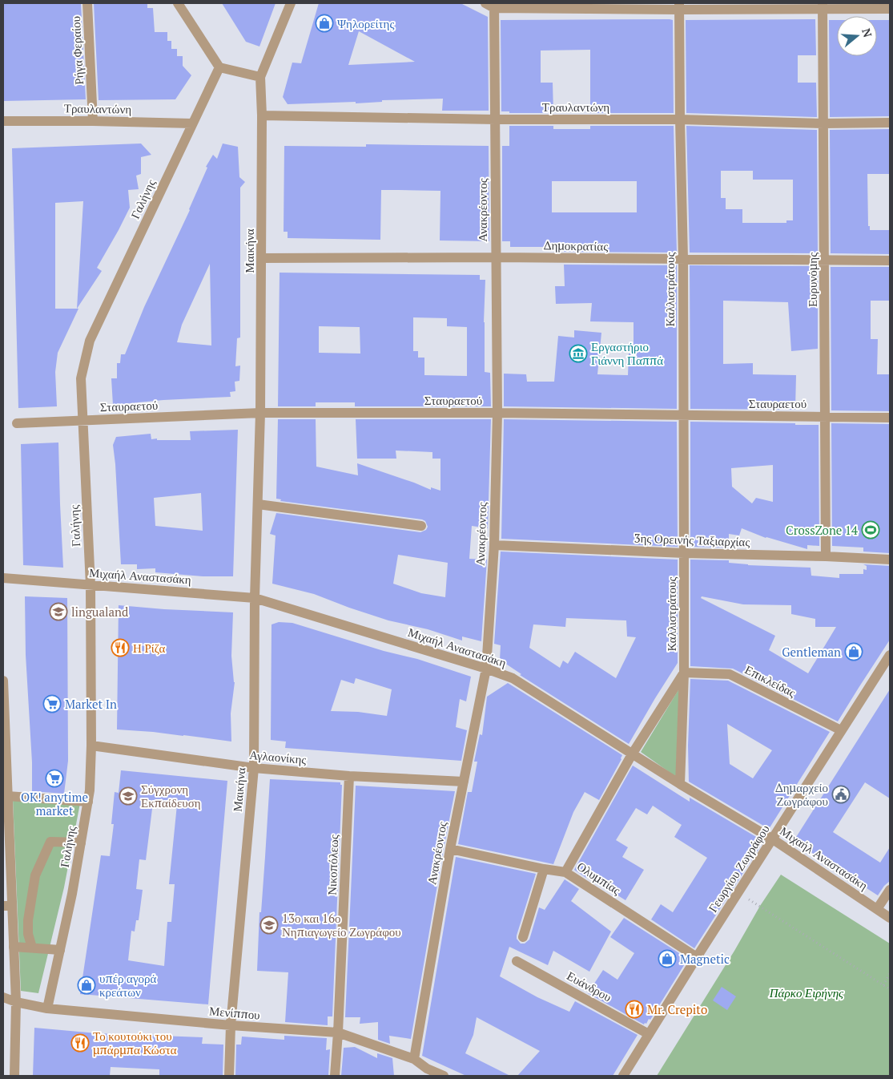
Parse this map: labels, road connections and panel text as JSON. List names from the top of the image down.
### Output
{
  "streets": {
    "street": [
      "Ρήγα Φεραίου",
      "Τραυλαντώνη",
      "Γαλήνης",
      "Ανακρέοντος",
      "Δημοκρατίας",
      "Μαικήνα",
      "Ευρυνόμης",
      "Καλλιστράτους",
      "Σταυραετού",
      "3ης Ορεινής Ταξιαρχίας",
      "Μιχαήλ Αναστασάκη",
      "Επικλείδας",
      "Αγλαονίκης",
      "Νικοπόλεως",
      "Γεωργίου Ζωγράφου",
      "Ολυμπίας",
      "Ευάνδρου",
      "Μενίππου"
    ]
  },
  "crossings": [
    ["Ρήγα Φεραίου", "Τραυλαντώνη"],
    ["Τραυλαντώνη", "Γαλήνης"],
    ["Τραυλαντώνη", "Ανακρέοντος"],
    ["Τραυλαντώνη", "Μαικήνα"],
    ["Τραυλαντώνη", "Ευρυνόμης"],
    ["Τραυλαντώνη", "Καλλιστράτους"],
    ["Γαλήνης", "Σταυραετού"],
    ["Γαλήνης", "Μιχαήλ Αναστασάκη"],
    ["Γαλήνης", "Αγλαονίκης"],
    ["Γαλήνης", "Μενίππου"],
    ["Ανακρέοντος", "Δημοκρατίας"],
    ["Ανακρέοντος", "Σταυραετού"],
    ["Ανακρέοντος", "3ης Ορεινής Ταξιαρχίας"],
    ["Ανακρέοντος", "Μιχαήλ Αναστασάκη"],
    ["Ανακρέοντος", "Αγλαονίκης"],
    ["Ανακρέοντος", "Ολυμπίας"],
    ["Ανακρέοντος", "Μενίππου"],
    ["Δημοκρατίας", "Μαικήνα"],
    ["Δημοκρατίας", "Ευρυνόμης"],
    ["Δημοκρατίας", "Καλλιστράτους"],
    ["Μαικήνα", "Σταυραετού"],
    ["Μαικήνα", "Μιχαήλ Αναστασάκη"],
    ["Μαικήνα", "Αγλαονίκης"],
    ["Μαικήνα", "Μενίππου"],
    ["Ευρυνόμης", "Σταυραετού"],
    ["Ευρυνόμης", "3ης Ορεινής Ταξιαρχίας"],
    ["Καλλιστράτους", "Σταυραετού"],
    ["Καλλιστράτους", "3ης Ορεινής Ταξιαρχίας"],
    ["Καλλιστράτους", "Μιχαήλ Αναστασάκη"],
    ["Καλλιστράτους", "Επικλείδας"],
    ["Μιχαήλ Αναστασάκη", "Γεωργίου Ζωγράφου"],
    ["Επικλείδας", "Γεωργίου Ζωγράφου"],
    ["Αγλαονίκης", "Νικοπόλεως"],
    ["Νικοπόλεως", "Μενίππου"],
    ["Γεωργίου Ζωγράφου", "Ολυμπίας"],
    ["Γεωργίου Ζωγράφου", "Ευάνδρου"]
  ],
  "parks": ["Πάρκο Ειρήνης"],
  "places": {
    "shop": [
      "Ψηλορείτης",
      "Gentleman",
      "Magnetic",
      "υπέρ αγορά κρεάτων"
    ],
    "museum": ["Εργαστήριο Γιάννη Παππά"],
    "sports": ["CrossZone 14"],
    "school or university": ["lingualand", "Σύγχρονη Εκπαίδευση", "13ο και 16ο Νηπιαγωγείο Ζωγράφου"],
    "restaurant": ["Η Ρίζα", "Mr. Crepito", "Το κουτούκι του μπάρμπα Κώστα"],
    "supermarket": ["Market In", "OK! anytime market"],
    "public building": ["Δημαρχείο Ζωγράφου"]
  },
  "north": "right"
}
